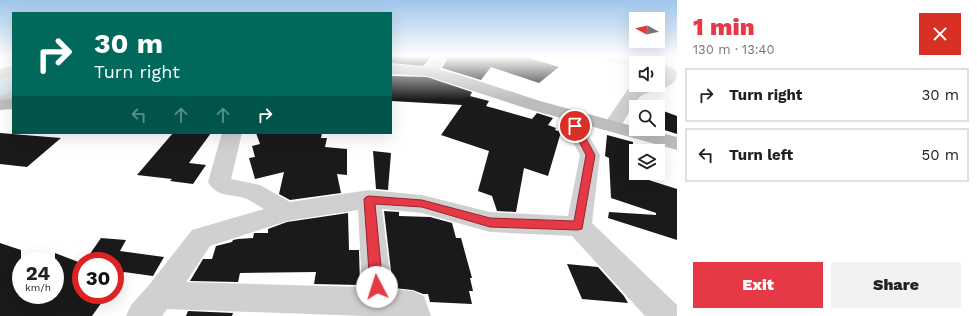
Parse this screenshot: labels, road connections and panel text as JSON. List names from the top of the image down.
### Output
{
  "north": "left",
  "page": {
    "heading": ["1 min", "130 m · 13:40"],
    "turn": ["30 m", "Turn right"],
    "list": [
      {
        "name": "Turn right",
        "value": "30 m"
      },
      {
        "name": "Turn left",
        "value": "50 m"
      }
    ],
    "speed": "24 km/h",
    "limit": "30",
    "buttons": ["Exit", "Share"]
  }
}
